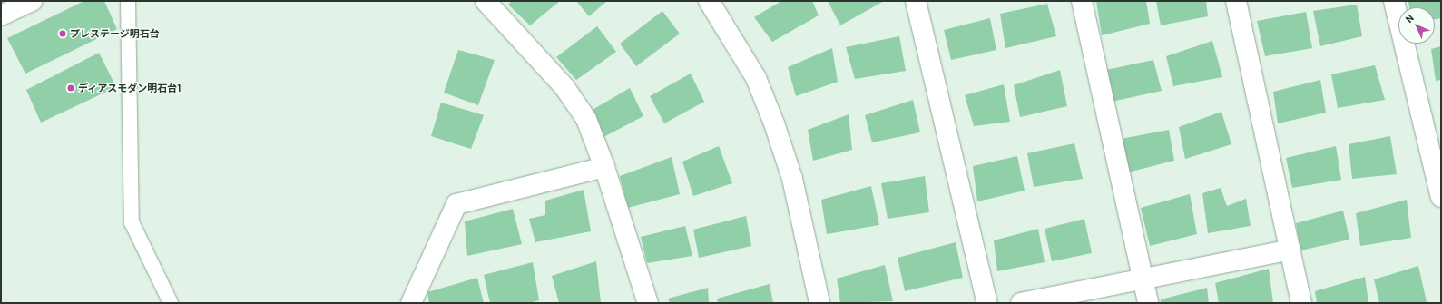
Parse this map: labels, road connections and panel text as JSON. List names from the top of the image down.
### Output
{
  "places": ["プレステージ明石台", "ディアスモダン明石台1"],
  "north": "top left"
}
